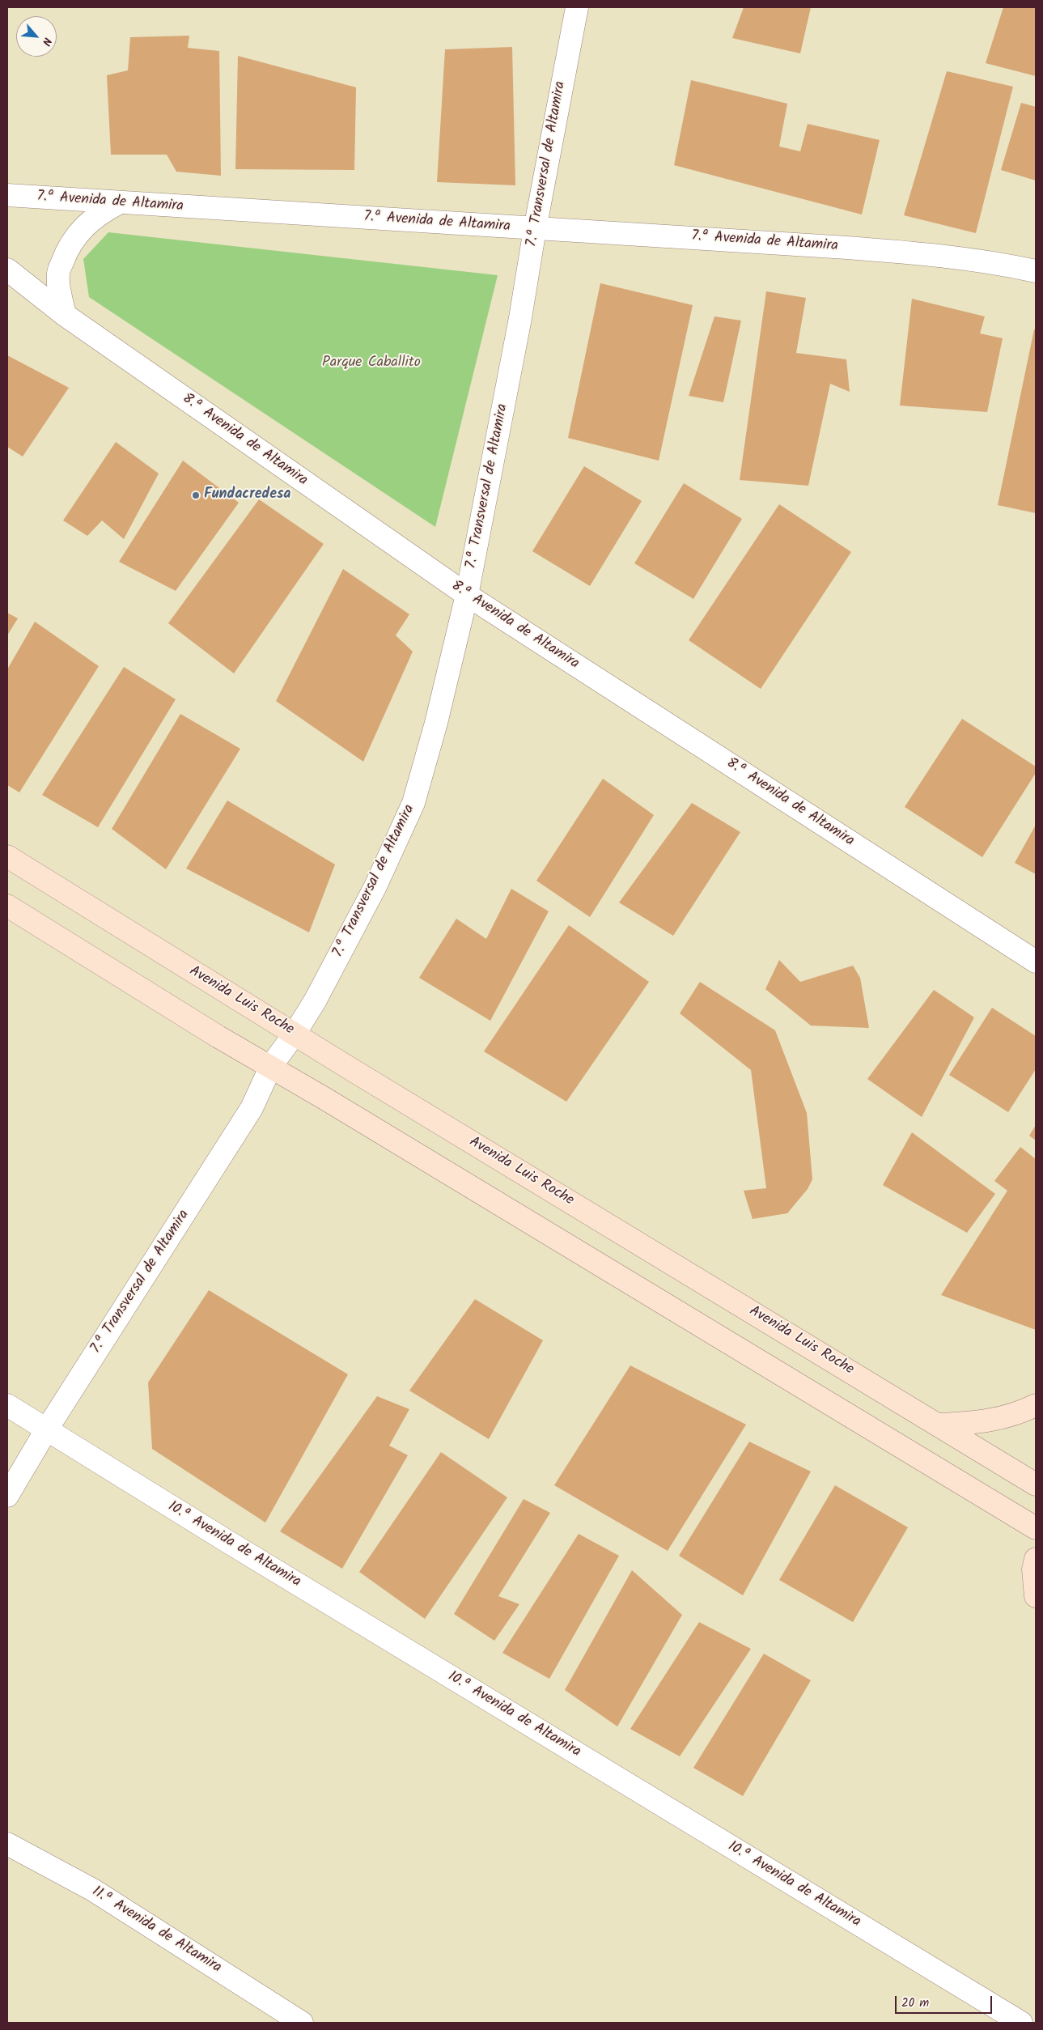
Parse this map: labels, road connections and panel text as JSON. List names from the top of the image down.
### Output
{
  "streets": {
    "main road": ["Avenida Luis Roche"],
    "street": [
      "7.ª Transversal de Altamira",
      "7.ª Avenida de Altamira",
      "8.ª Avenida de Altamira",
      "10.ª Avenida de Altamira",
      "11.ª Avenida de Altamira"
    ]
  },
  "crossings": [
    ["7.ª Transversal de Altamira", "7.ª Avenida de Altamira"],
    ["7.ª Transversal de Altamira", "8.ª Avenida de Altamira"],
    ["7.ª Transversal de Altamira", "Avenida Luis Roche"],
    ["7.ª Transversal de Altamira", "10.ª Avenida de Altamira"]
  ],
  "parks": ["Parque Caballito"],
  "places": ["Fundacredesa"],
  "scale_bar": "20 m",
  "north": "bottom right"
}
